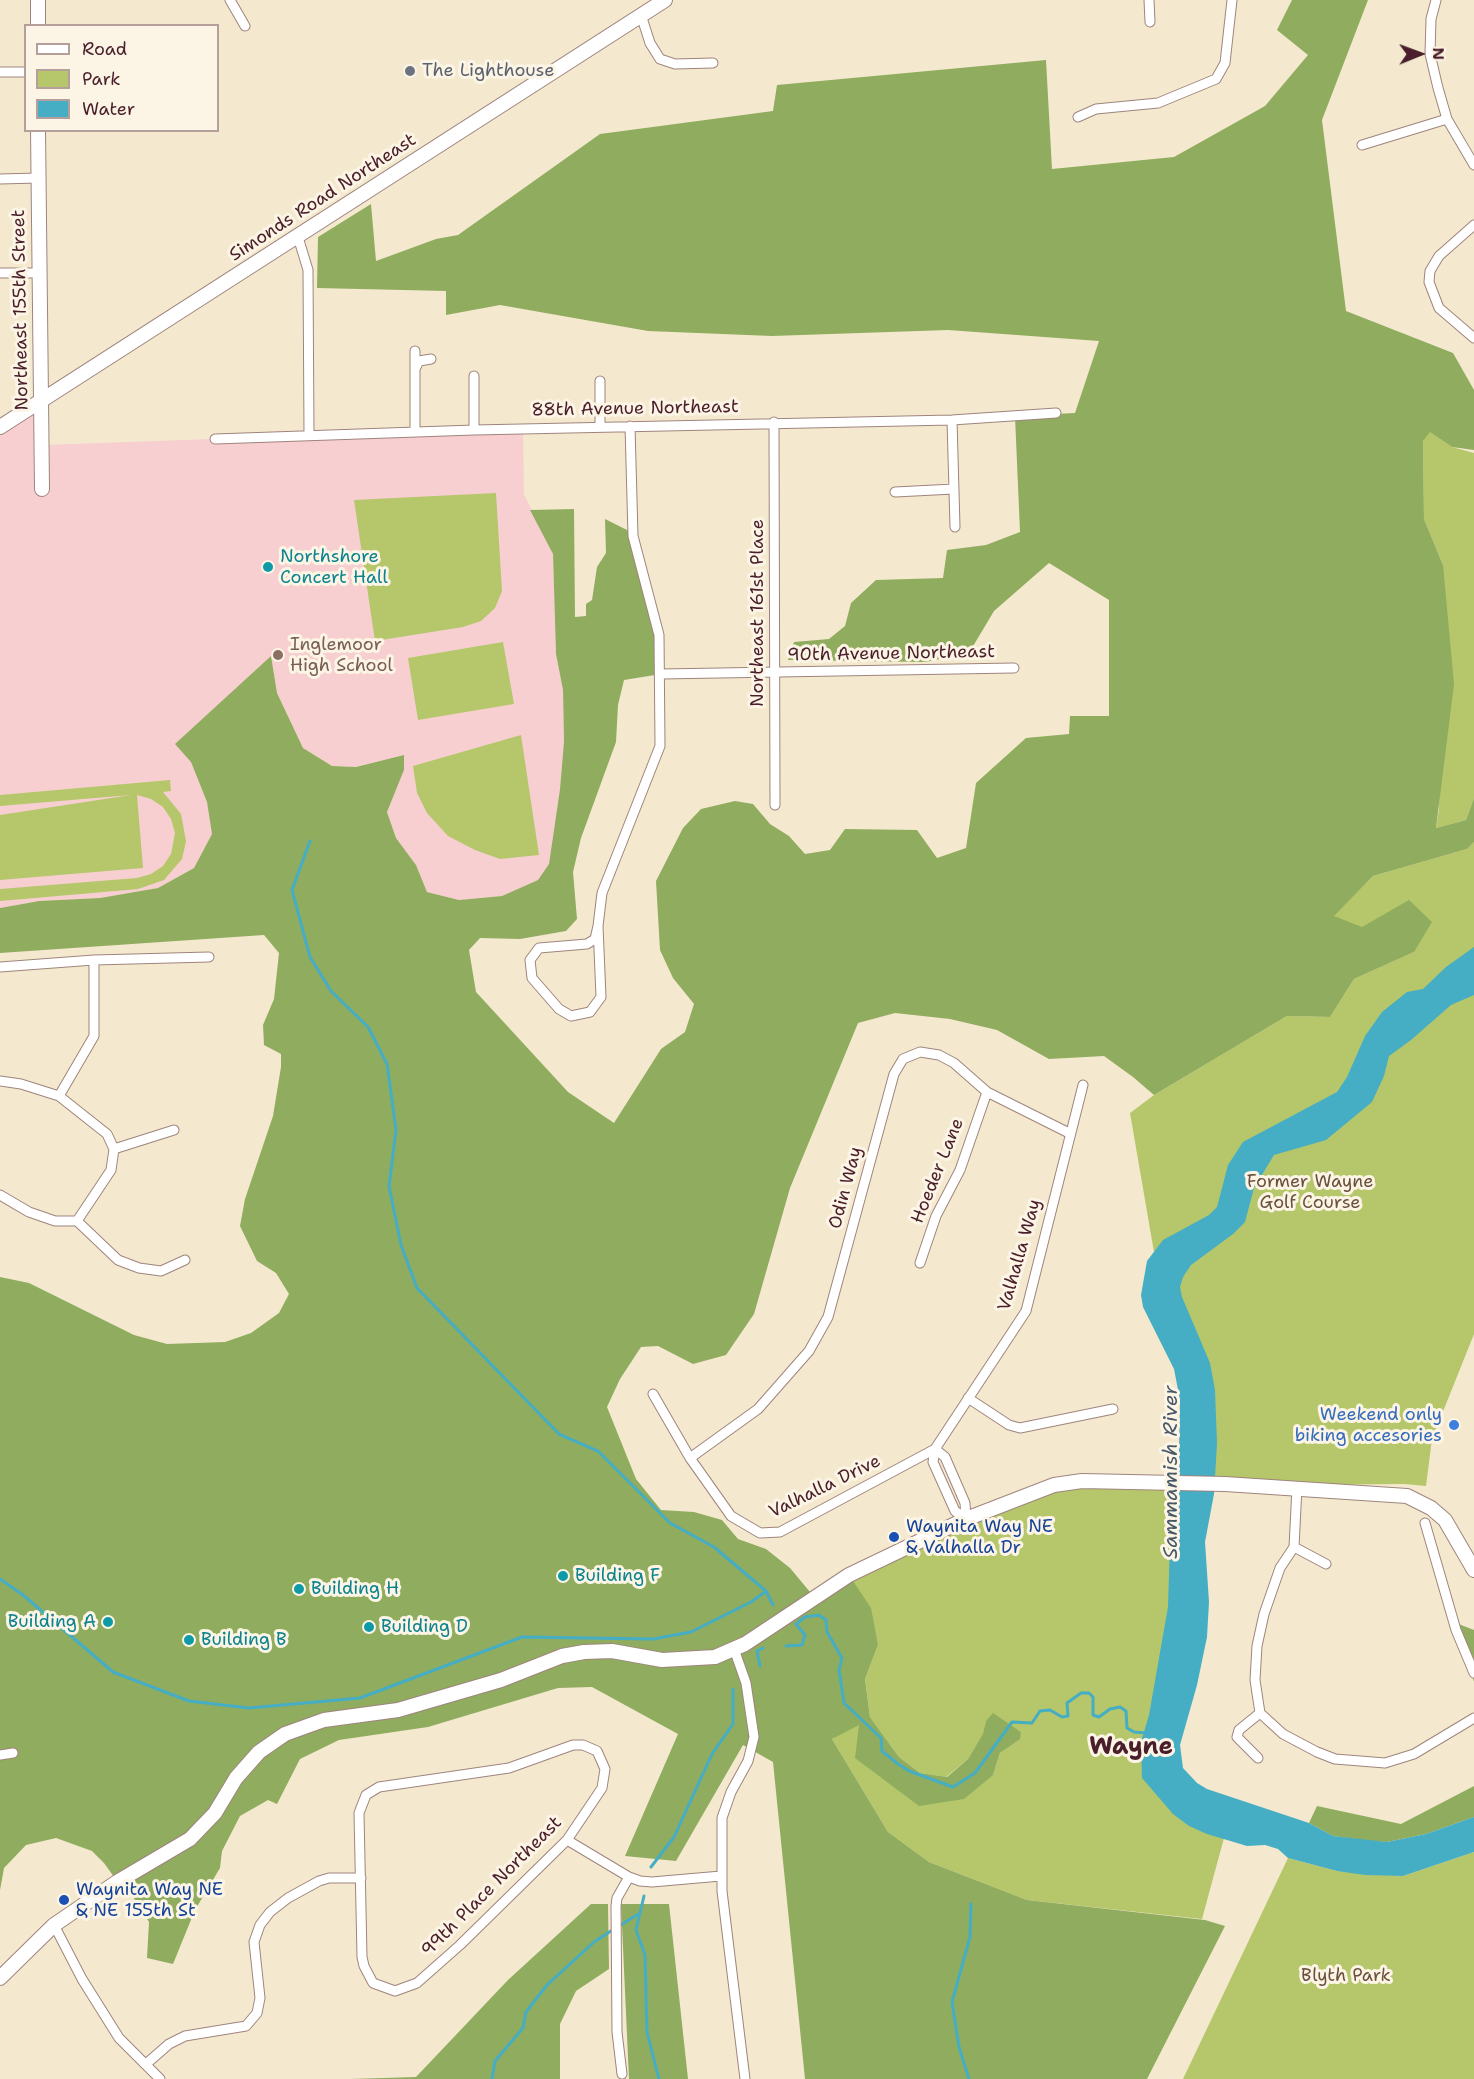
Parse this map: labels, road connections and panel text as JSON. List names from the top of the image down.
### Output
{
  "streets": {
    "main road": ["Simonds Road Northeast", "Northeast 155th Street"],
    "street": [
      "88th Avenue Northeast",
      "Northeast 161st Place",
      "90th Avenue Northeast",
      "Hoeder Lane",
      "Odin Way",
      "Valhalla Way",
      "Valhalla Drive",
      "99th Place Northeast"
    ]
  },
  "crossings": [
    ["Simonds Road Northeast", "Northeast 155th Street"],
    ["88th Avenue Northeast", "Northeast 161st Place"],
    ["Northeast 161st Place", "90th Avenue Northeast"],
    ["Hoeder Lane", "Odin Way"],
    ["Odin Way", "Valhalla Way"],
    ["Odin Way", "Valhalla Drive"],
    ["Valhalla Way", "Valhalla Drive"]
  ],
  "districts": ["Wayne"],
  "water": ["Sammamish River"],
  "parks": ["Former Wayne Golf Course", "Blyth Park"],
  "places": [
    "The Lighthouse",
    "Northshore Concert Hall",
    "Inglemoor High School",
    "Weekend only biking accesories",
    "Waynita Way NE & Valhalla Dr",
    "Building F",
    "Building H",
    "Building A",
    "Building D",
    "Building B",
    "Waynita Way NE & NE 155th St"
  ],
  "legend": ["Road", "Park", "Water"],
  "north": "right"
}
